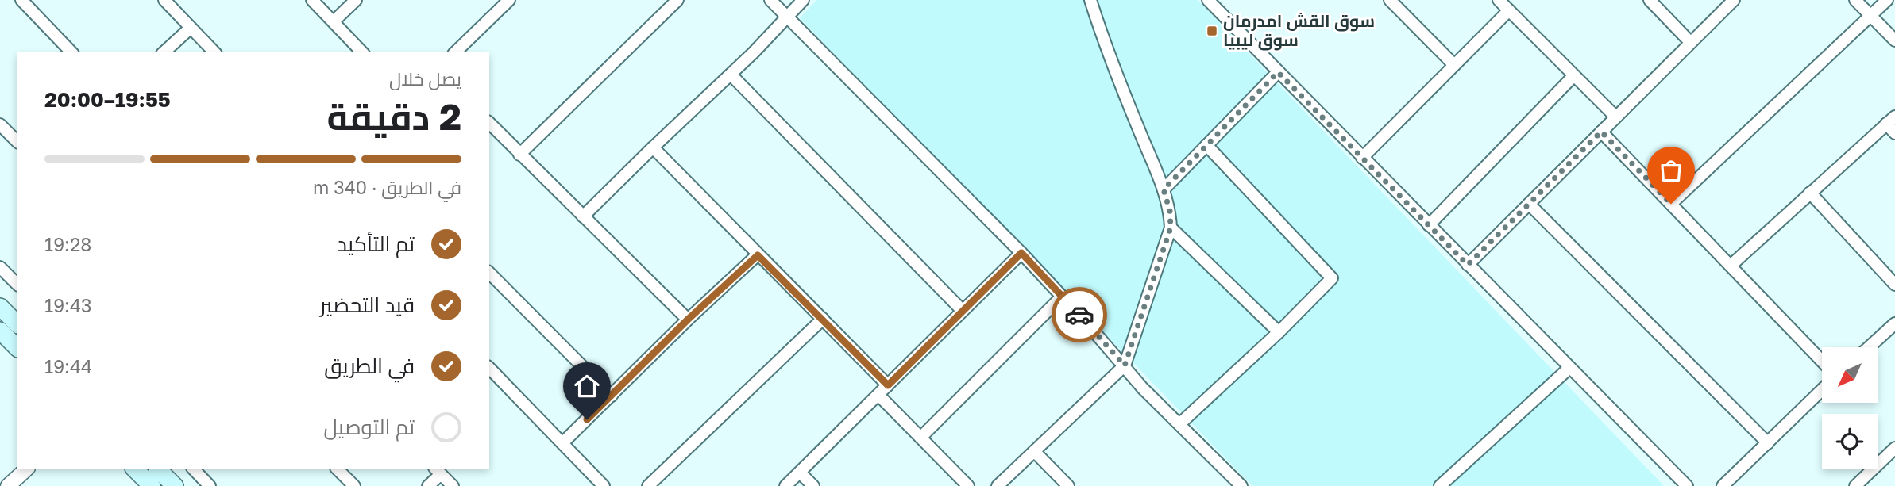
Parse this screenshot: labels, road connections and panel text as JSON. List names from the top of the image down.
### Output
{
  "places": {
    "transit": ["سوق القش امدرمان سوق ليبيا"]
  },
  "north": "bottom left",
  "page": {
    "heading": ["2 دقيقة", "يصل خلال", "19:55–20:00"],
    "bar": "في الطريق · 340 m",
    "list": [
      ["تم التأكيد", "19:28"],
      ["قيد التحضير", "19:43"],
      ["في الطريق", "19:44"],
      "تم التوصيل"
    ]
  }
}
